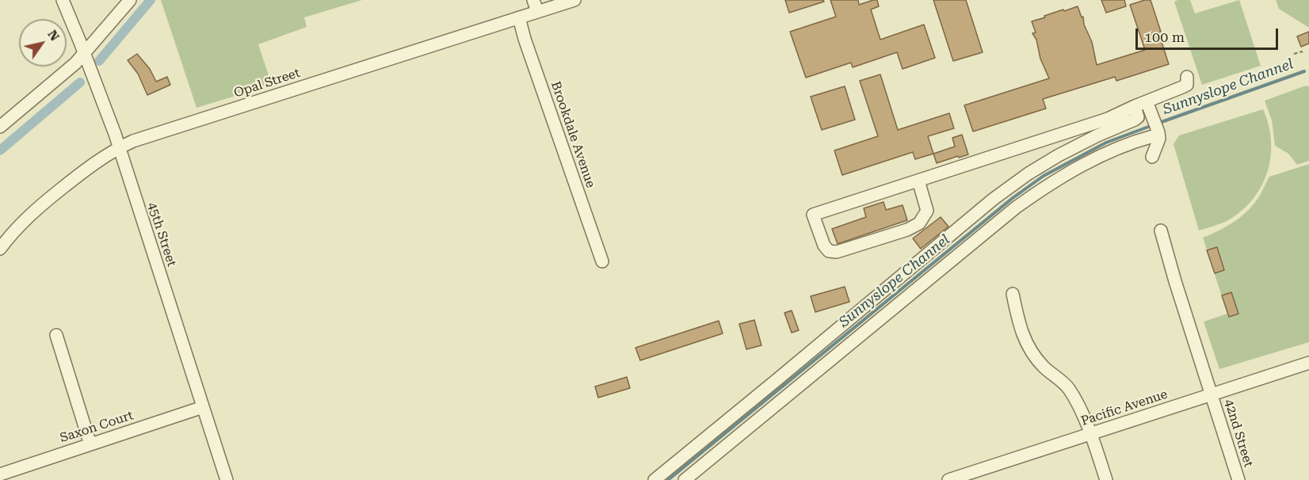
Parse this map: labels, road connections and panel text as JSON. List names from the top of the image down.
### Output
{
  "streets": {
    "street": [
      "Opal Street",
      "Brookdale Avenue",
      "45th Street",
      "Pacific Avenue",
      "Saxon Court",
      "42nd Street"
    ]
  },
  "crossings": [
    ["Opal Street", "Brookdale Avenue"],
    ["Opal Street", "45th Street"],
    ["45th Street", "Saxon Court"],
    ["Pacific Avenue", "42nd Street"]
  ],
  "water": ["Sunnyslope Channel"],
  "scale_bar": "100 m",
  "north": "top right"
}
